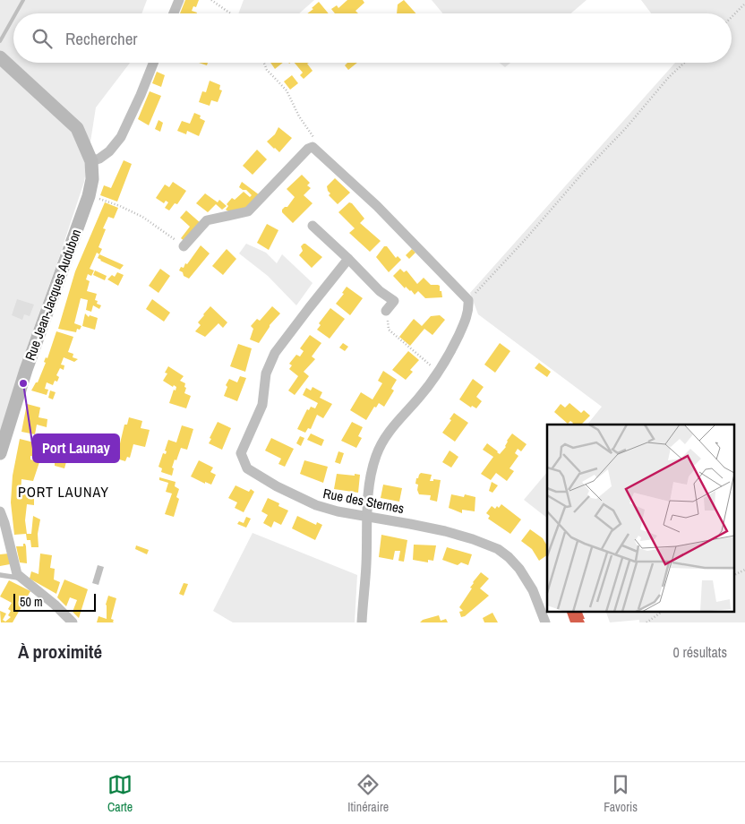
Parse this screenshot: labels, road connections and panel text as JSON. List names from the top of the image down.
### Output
{
  "streets": {
    "main road": ["Rue Jean-Jacques Audubon"],
    "street": ["Rue des Sternes"]
  },
  "districts": ["PORT LAUNAY"],
  "places": ["Port Launay"],
  "scale_bar": "50 m",
  "page": {
    "search": "Rechercher",
    "scale": "50 m",
    "heading": ["À proximité", "0 résultats"],
    "nav": ["Carte", "Itinéraire", "Favoris"]
  }
}
